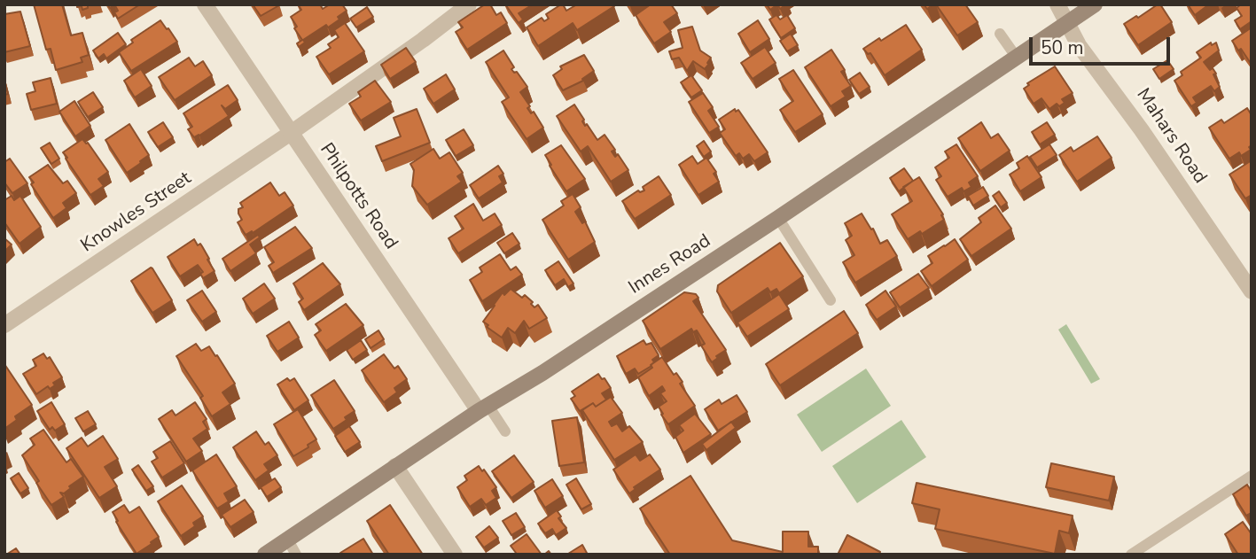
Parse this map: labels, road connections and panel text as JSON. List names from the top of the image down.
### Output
{
  "streets": {
    "main road": ["Innes Road"],
    "street": ["Mahars Road", "Philpotts Road", "Knowles Street"]
  },
  "crossings": [
    ["Mahars Road", "Innes Road"],
    ["Philpotts Road", "Knowles Street"],
    ["Philpotts Road", "Innes Road"]
  ],
  "scale_bar": "50 m"
}
